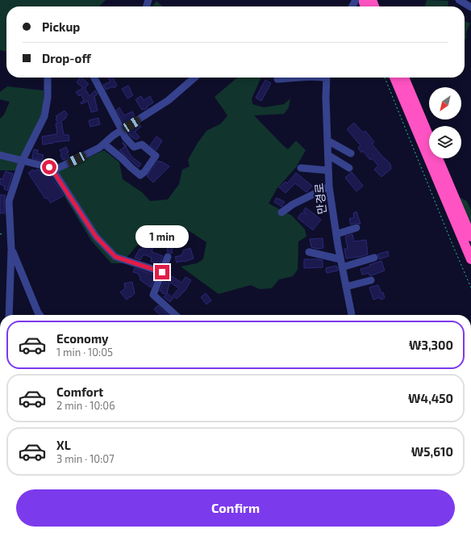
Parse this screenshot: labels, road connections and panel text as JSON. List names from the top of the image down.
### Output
{
  "streets": {
    "street": ["만경로"]
  },
  "north": "bottom left",
  "page": {
    "banner": ["Pickup", "Drop-off"],
    "bubble": "1 min",
    "list": [
      {
        "name": "Economy",
        "note": "1 min · 10:05",
        "value": "₩3,300"
      },
      {
        "name": "Comfort",
        "note": "2 min · 10:06",
        "value": "₩4,450"
      },
      {
        "name": "XL",
        "note": "3 min · 10:07",
        "value": "₩5,610"
      }
    ],
    "buttons": "Confirm"
  }
}
